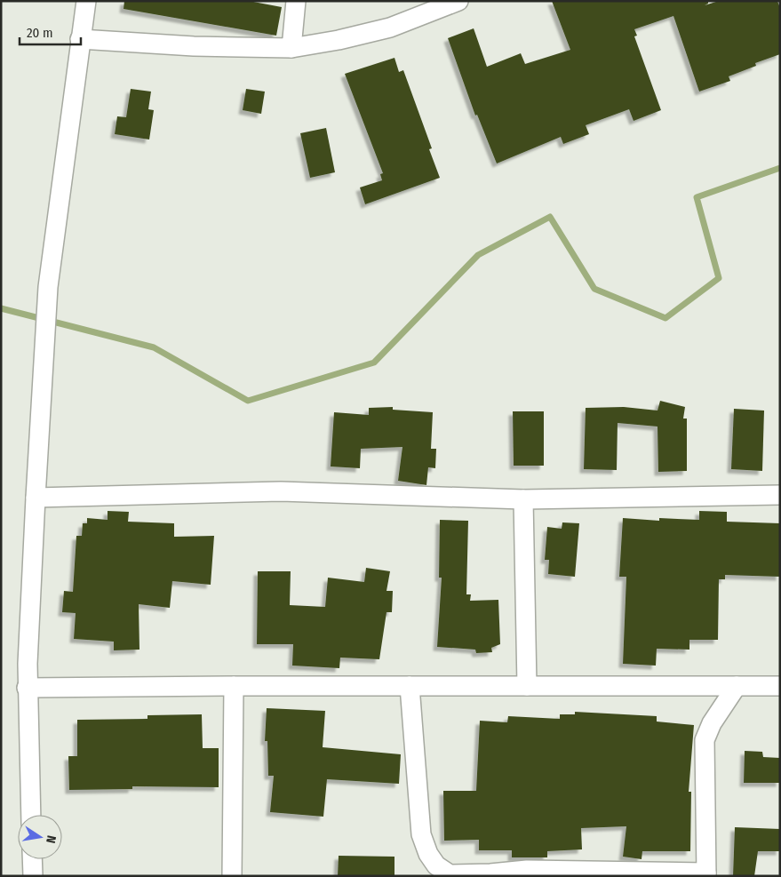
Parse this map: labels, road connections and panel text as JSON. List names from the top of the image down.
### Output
{
  "scale_bar": "20 m",
  "north": "right"
}
